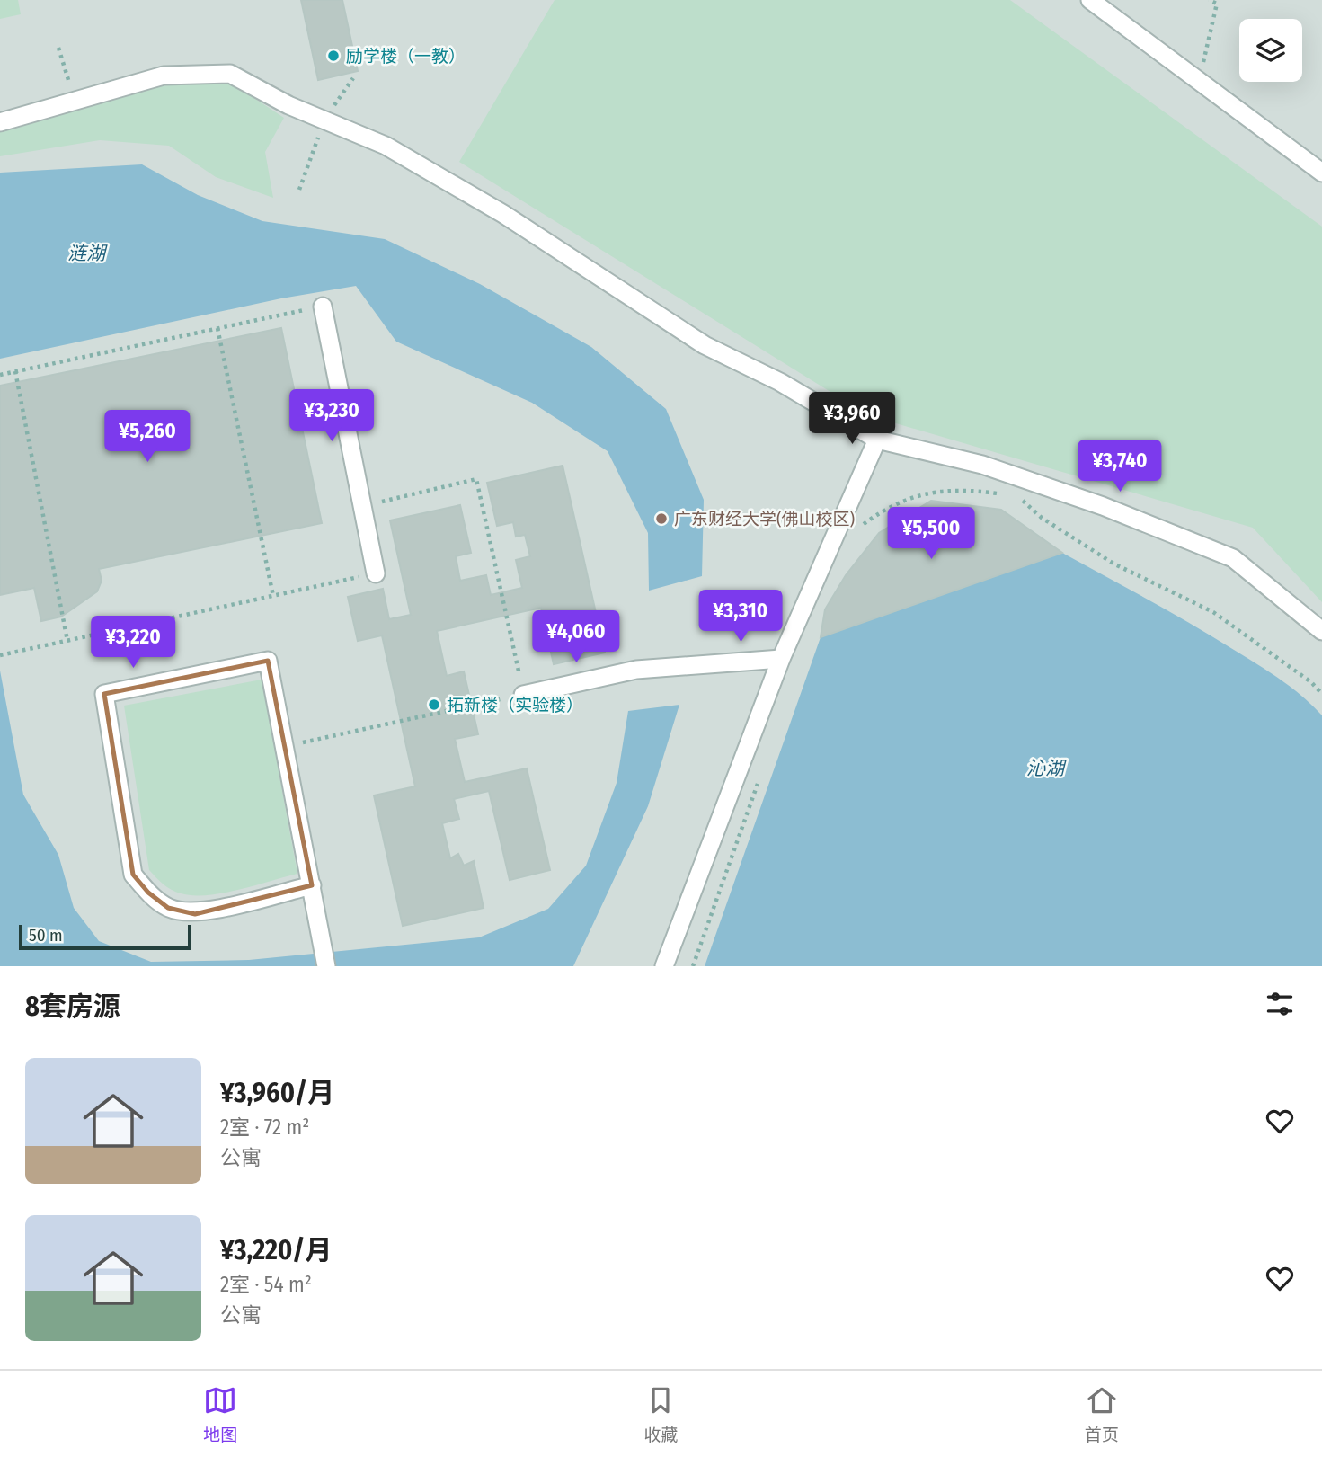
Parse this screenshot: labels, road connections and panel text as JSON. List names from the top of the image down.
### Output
{
  "water": ["涟湖", "沁湖"],
  "places": ["励学楼（一教）", "广东财经大学(佛山校区)", "拓新楼（实验楼）"],
  "scale_bar": "50 m",
  "page": {
    "price": [
      "¥3,230",
      "¥3,960",
      "¥5,260",
      "¥3,740",
      "¥5,500",
      "¥3,310",
      "¥4,060",
      "¥3,220"
    ],
    "scale": "50 m",
    "heading": "8套房源",
    "list": [
      {
        "name": "¥3,960/月",
        "note": "2室 · 72 m² · 公寓"
      },
      {
        "name": "¥3,220/月",
        "note": "2室 · 54 m² · 公寓"
      }
    ],
    "tabs": ["地图", "收藏", "首页"]
  }
}
